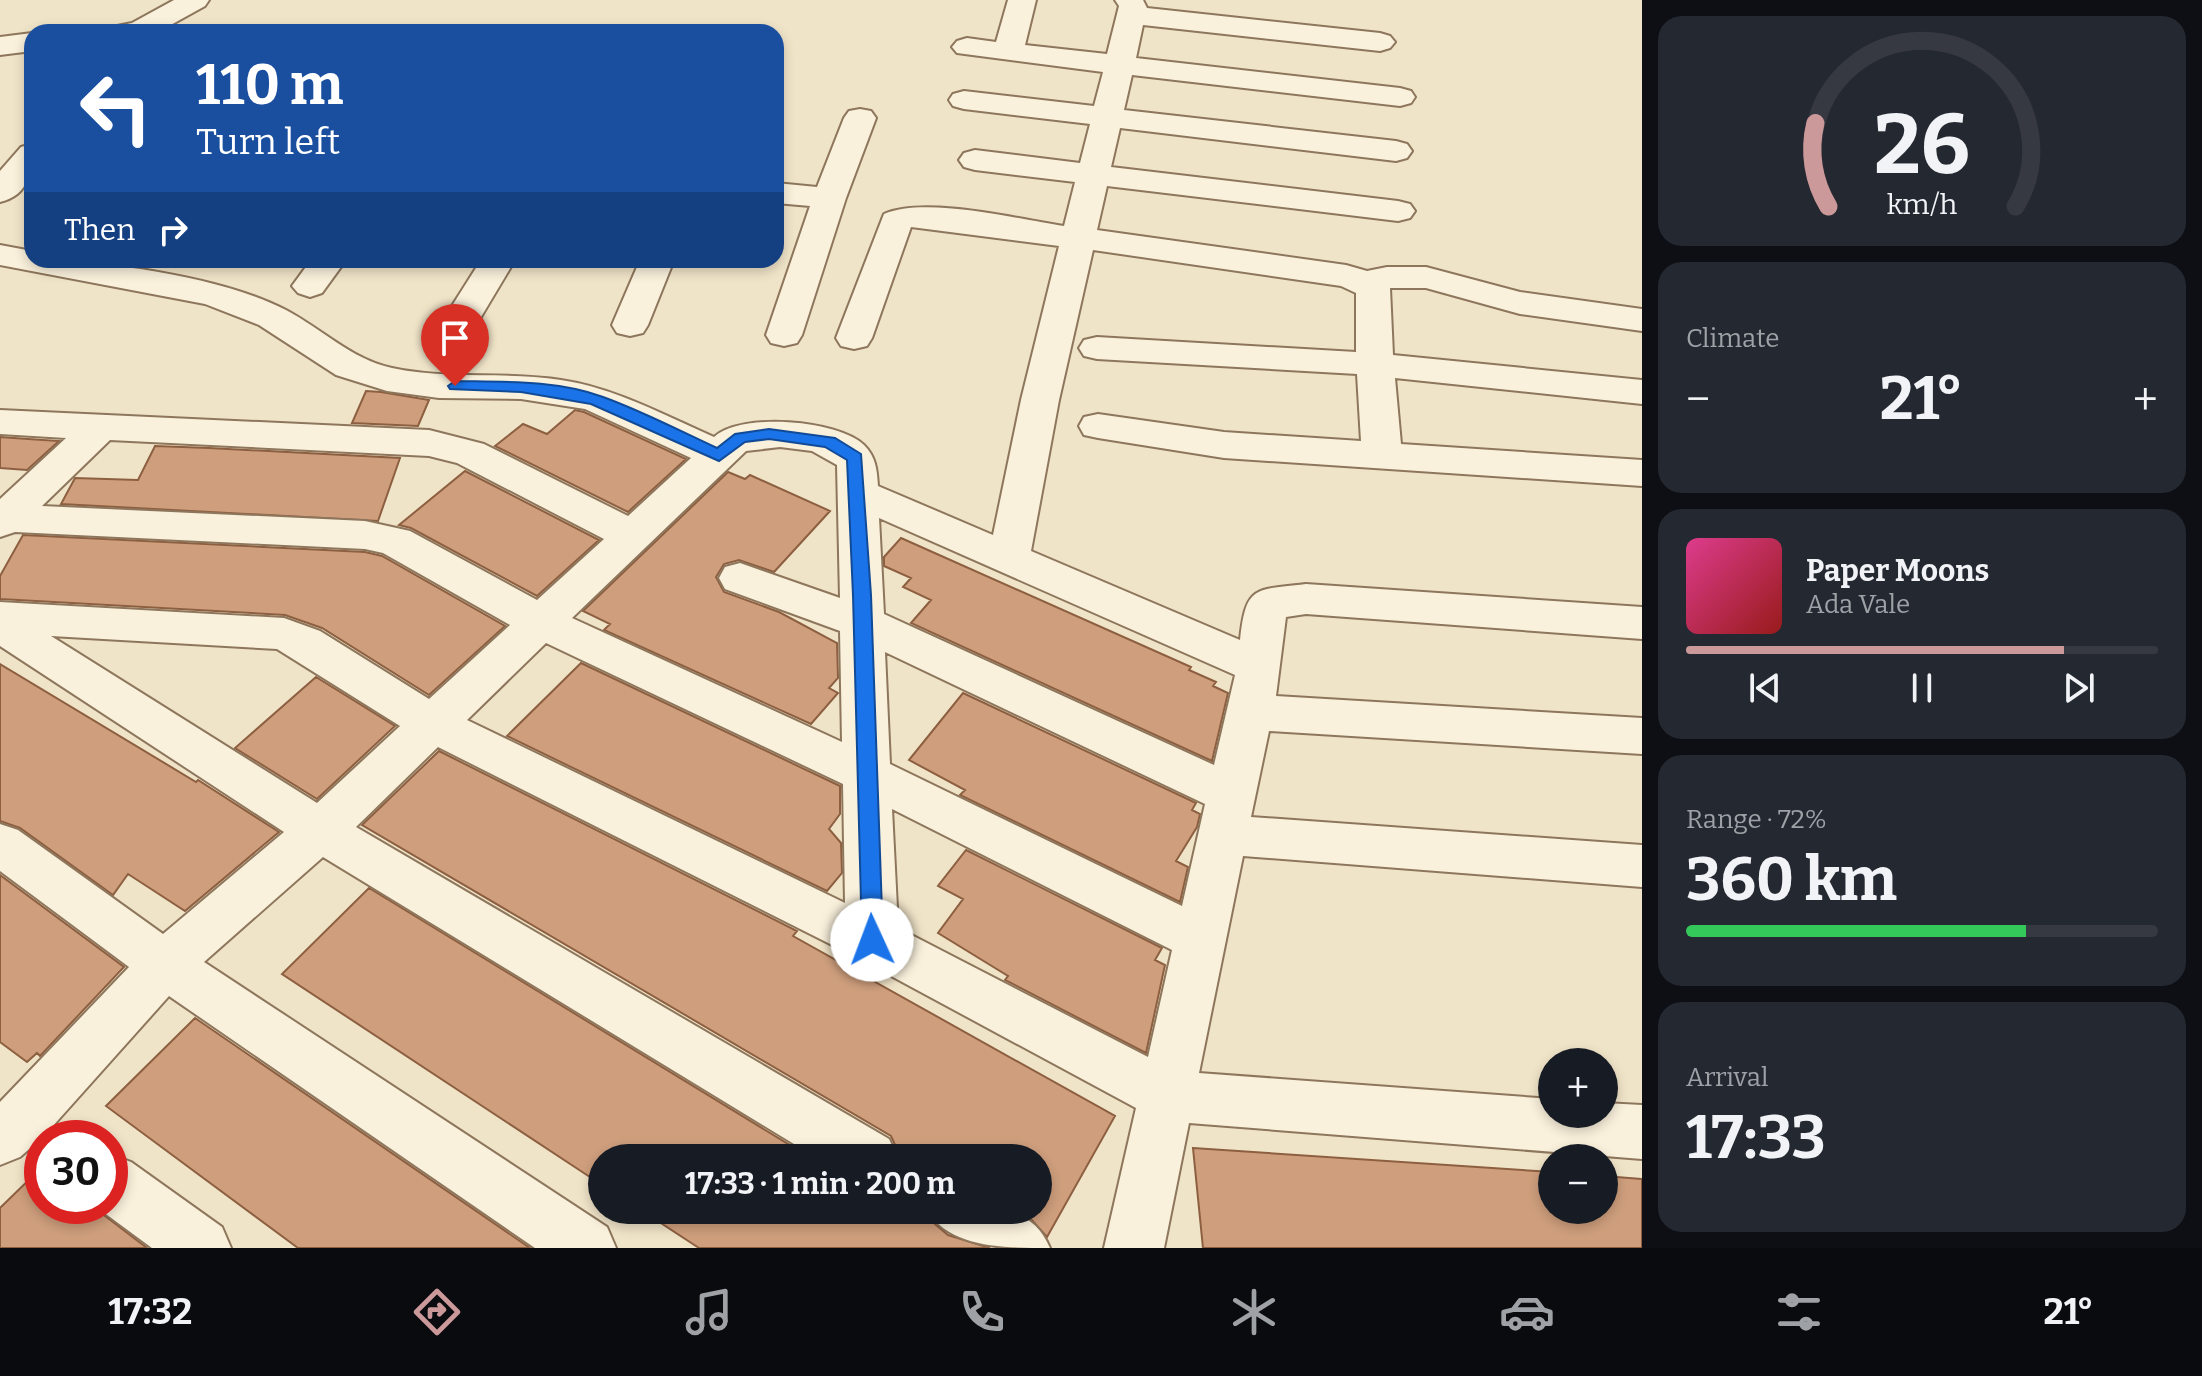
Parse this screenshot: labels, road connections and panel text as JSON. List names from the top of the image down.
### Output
{
  "page": {
    "turn": ["110 m", "Turn left"],
    "then": "Then",
    "tile": [
      "Climate",
      ["Range · 72%", "360 km"],
      ["Arrival", "17:33"]
    ],
    "heat": ["−", "21°", "+"],
    "song": ["Paper Moons", "Ada Vale"],
    "map_buttons": ["+", "−"],
    "limit": "30",
    "trip": "17:33 · 1 min · 200 m",
    "tabs": ["17:32", "21°"],
    "gauge": ["26", "km/h"]
  }
}
